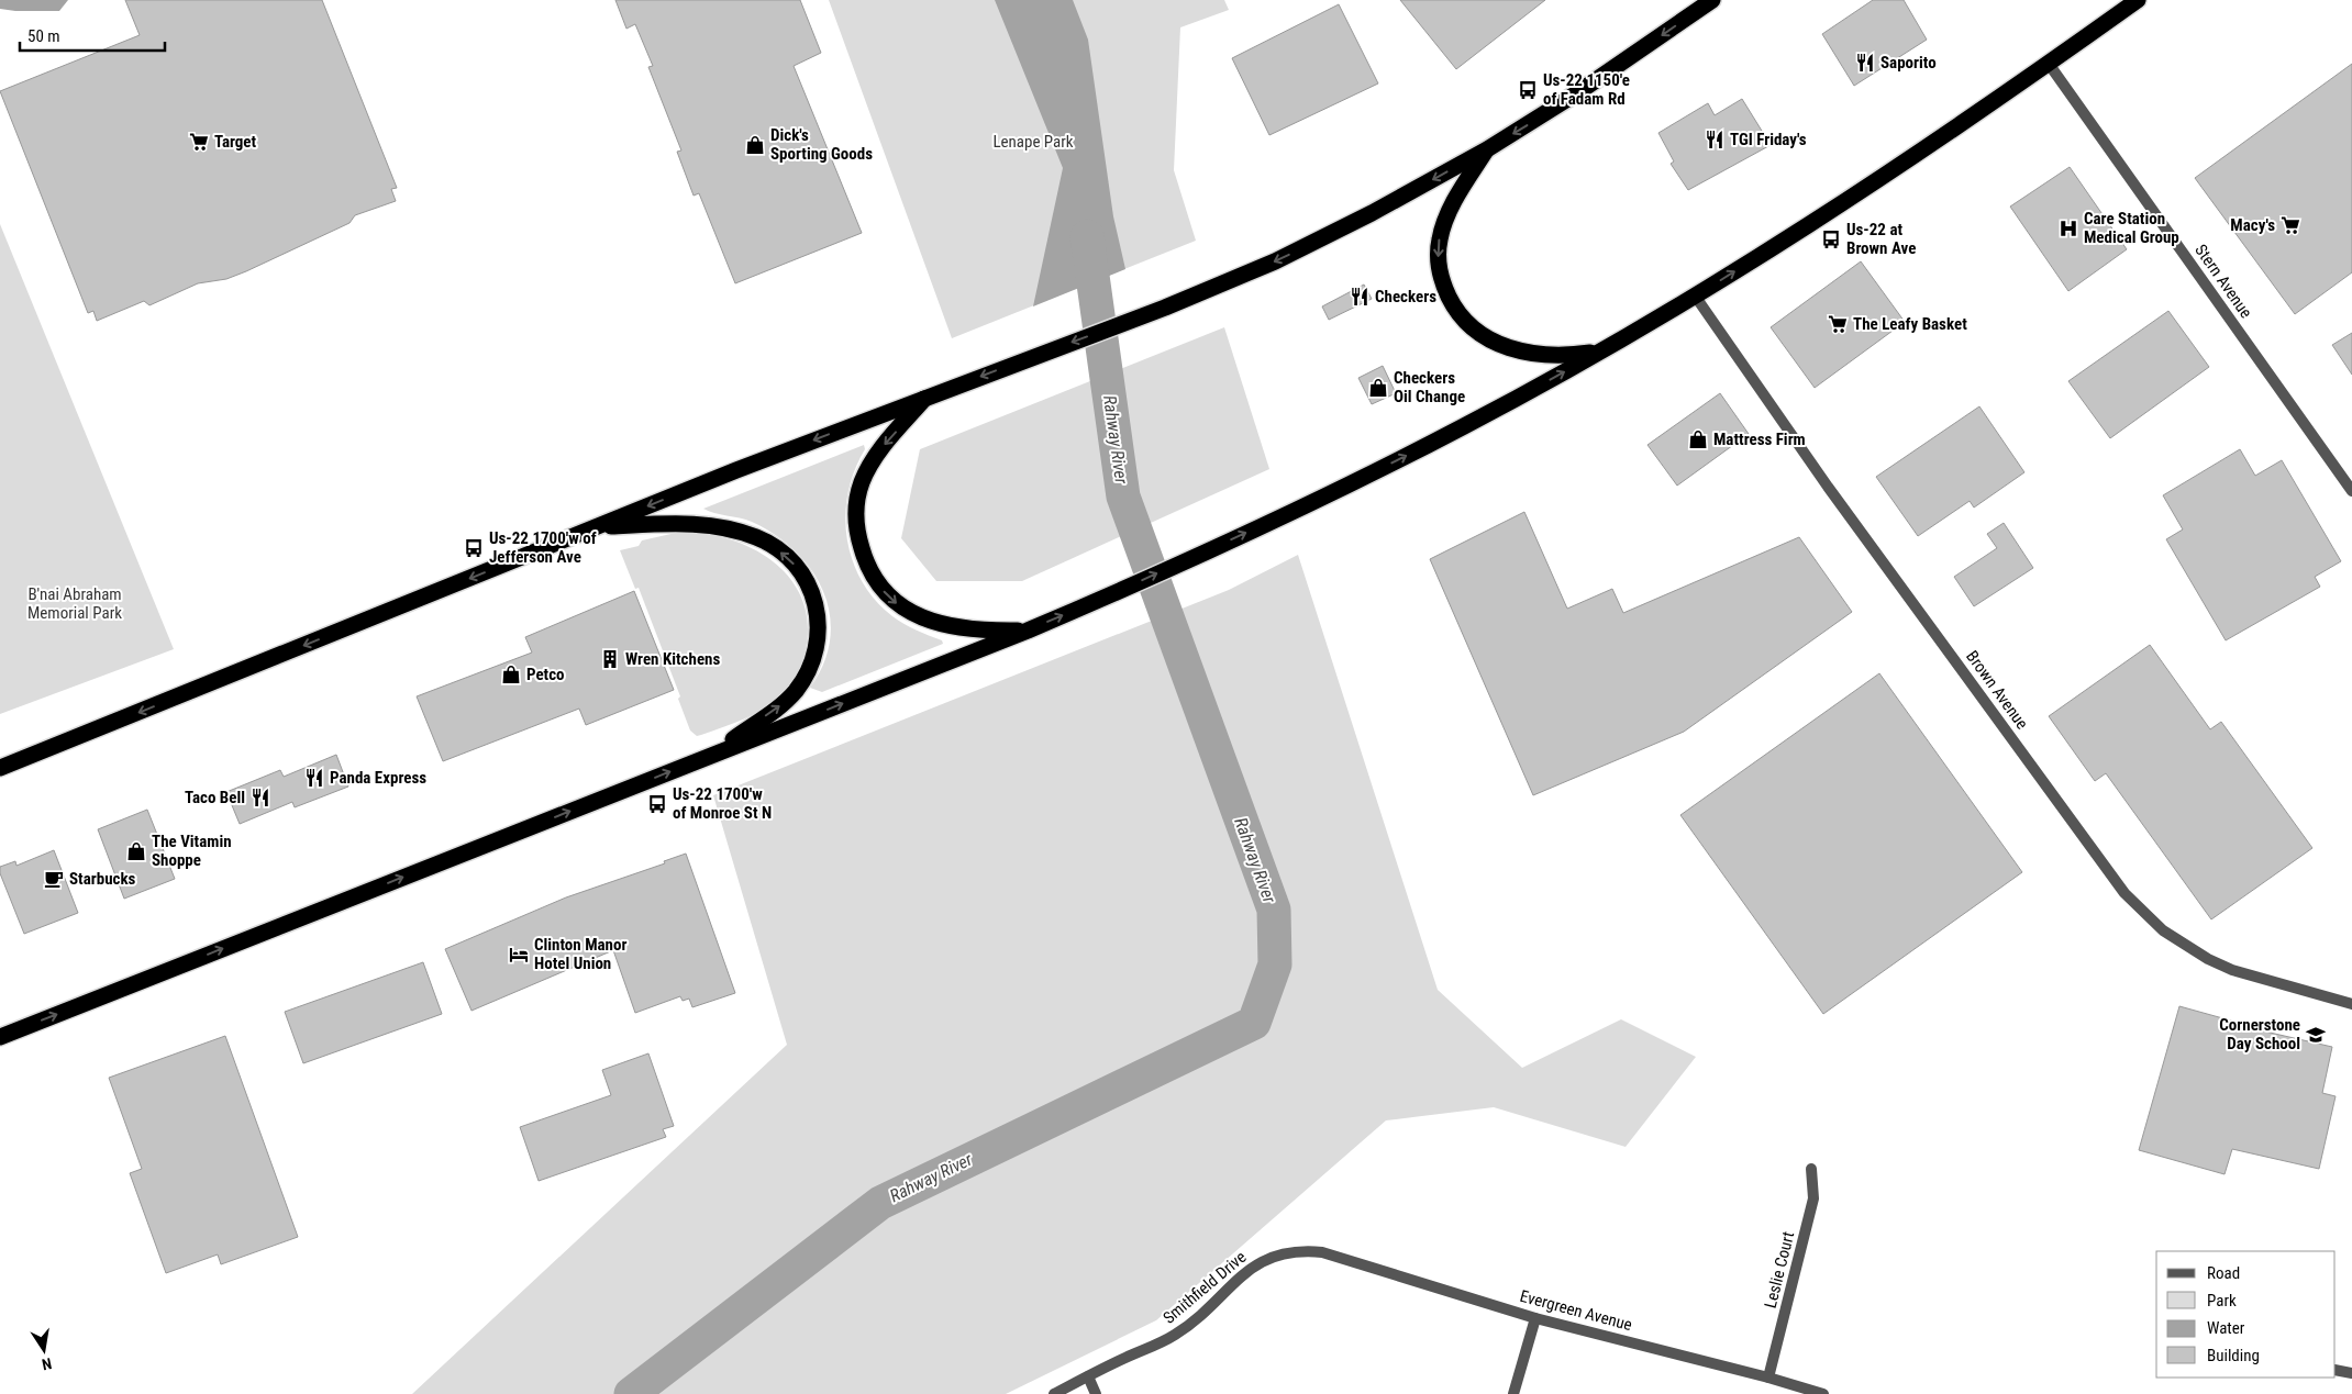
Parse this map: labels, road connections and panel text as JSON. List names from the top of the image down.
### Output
{
  "streets": {
    "street": [
      "Stern Avenue",
      "Brown Avenue",
      "Leslie Court",
      "Smithfield Drive",
      "Evergreen Avenue"
    ]
  },
  "crossings": [
    ["Leslie Court", "Evergreen Avenue"],
    ["Smithfield Drive", "Evergreen Avenue"]
  ],
  "water": ["Rahway River"],
  "parks": ["Lenape Park", "B'nai Abraham Memorial Park"],
  "places": {
    "restaurant": [
      "Saporito",
      "TGI Friday's",
      "Checkers",
      "Panda Express",
      "Taco Bell"
    ],
    "bus stop": [
      "Us-22 1150'e of Fadam Rd",
      "Us-22 at Brown Ave",
      "Us-22 1700'w of Jefferson Ave",
      "Us-22 1700'w of Monroe St N"
    ],
    "supermarket": ["Target", "Macy's", "The Leafy Basket"],
    "shop": [
      "Dick's Sporting Goods",
      "Checkers Oil Change",
      "Mattress Firm",
      "Petco",
      "The Vitamin Shoppe"
    ],
    "hospital": ["Care Station Medical Group"],
    "building": ["Wren Kitchens"],
    "cafe": ["Starbucks"],
    "hotel": ["Clinton Manor Hotel Union"],
    "school or university": ["Cornerstone Day School"]
  },
  "legend": [
    "Road",
    "Park",
    "Water",
    "Building"
  ],
  "scale_bar": "50 m",
  "north": "bottom"
}
